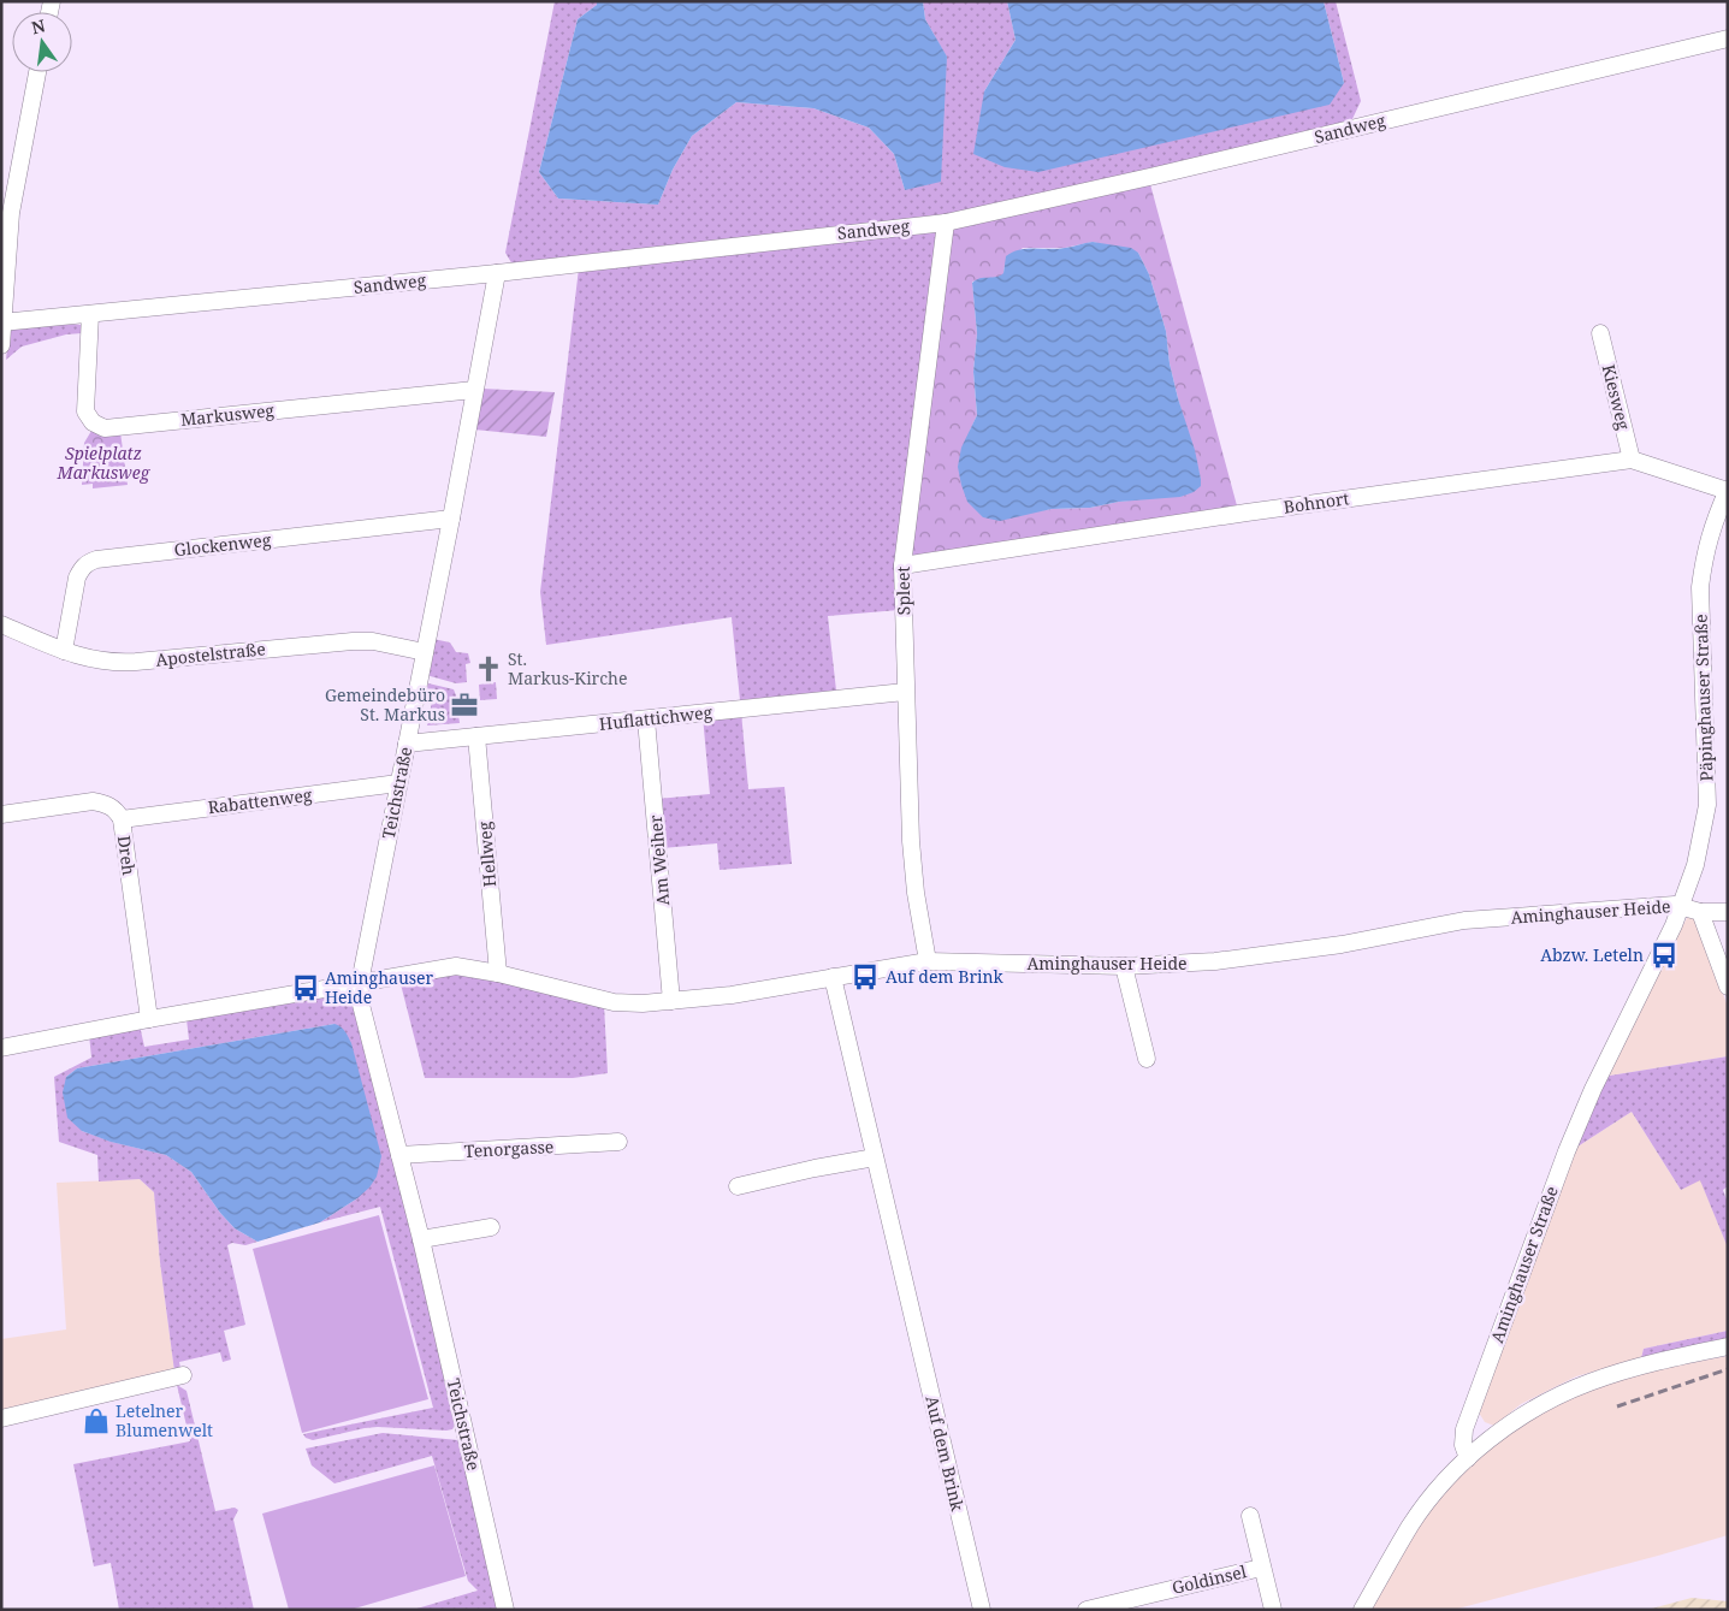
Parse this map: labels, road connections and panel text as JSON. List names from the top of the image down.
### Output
{
  "streets": {
    "street": [
      "Sandweg",
      "Kiesweg",
      "Markusweg",
      "Bohnort",
      "Glockenweg",
      "Spleet",
      "Apostelstraße",
      "Päpinghauser Straße",
      "Huflattichweg",
      "Teichstraße",
      "Rabattenweg",
      "Hellweg",
      "Dreh",
      "Am Weiher",
      "Aminghauser Heide",
      "Tenorgasse",
      "Aminghauser Straße",
      "Auf dem Brink",
      "Goldinsel"
    ]
  },
  "crossings": [
    ["Sandweg", "Markusweg"],
    ["Sandweg", "Spleet"],
    ["Sandweg", "Teichstraße"],
    ["Kiesweg", "Bohnort"],
    ["Markusweg", "Teichstraße"],
    ["Bohnort", "Spleet"],
    ["Bohnort", "Päpinghauser Straße"],
    ["Glockenweg", "Apostelstraße"],
    ["Glockenweg", "Teichstraße"],
    ["Spleet", "Huflattichweg"],
    ["Spleet", "Aminghauser Heide"],
    ["Apostelstraße", "Teichstraße"],
    ["Päpinghauser Straße", "Aminghauser Heide"],
    ["Päpinghauser Straße", "Aminghauser Straße"],
    ["Huflattichweg", "Teichstraße"],
    ["Huflattichweg", "Hellweg"],
    ["Huflattichweg", "Am Weiher"],
    ["Teichstraße", "Rabattenweg"],
    ["Teichstraße", "Aminghauser Heide"],
    ["Teichstraße", "Tenorgasse"],
    ["Rabattenweg", "Dreh"],
    ["Hellweg", "Aminghauser Heide"],
    ["Dreh", "Aminghauser Heide"],
    ["Am Weiher", "Aminghauser Heide"],
    ["Aminghauser Heide", "Aminghauser Straße"],
    ["Aminghauser Heide", "Auf dem Brink"]
  ],
  "parks": ["Spielplatz Markusweg"],
  "places": {
    "church": ["St. Markus-Kirche"],
    "office": ["Gemeindebüro St. Markus"],
    "bus stop": ["Abzw. Leteln", "Auf dem Brink", "Aminghauser Heide"],
    "shop": ["Letelner Blumenwelt"]
  },
  "north": "top"
}
